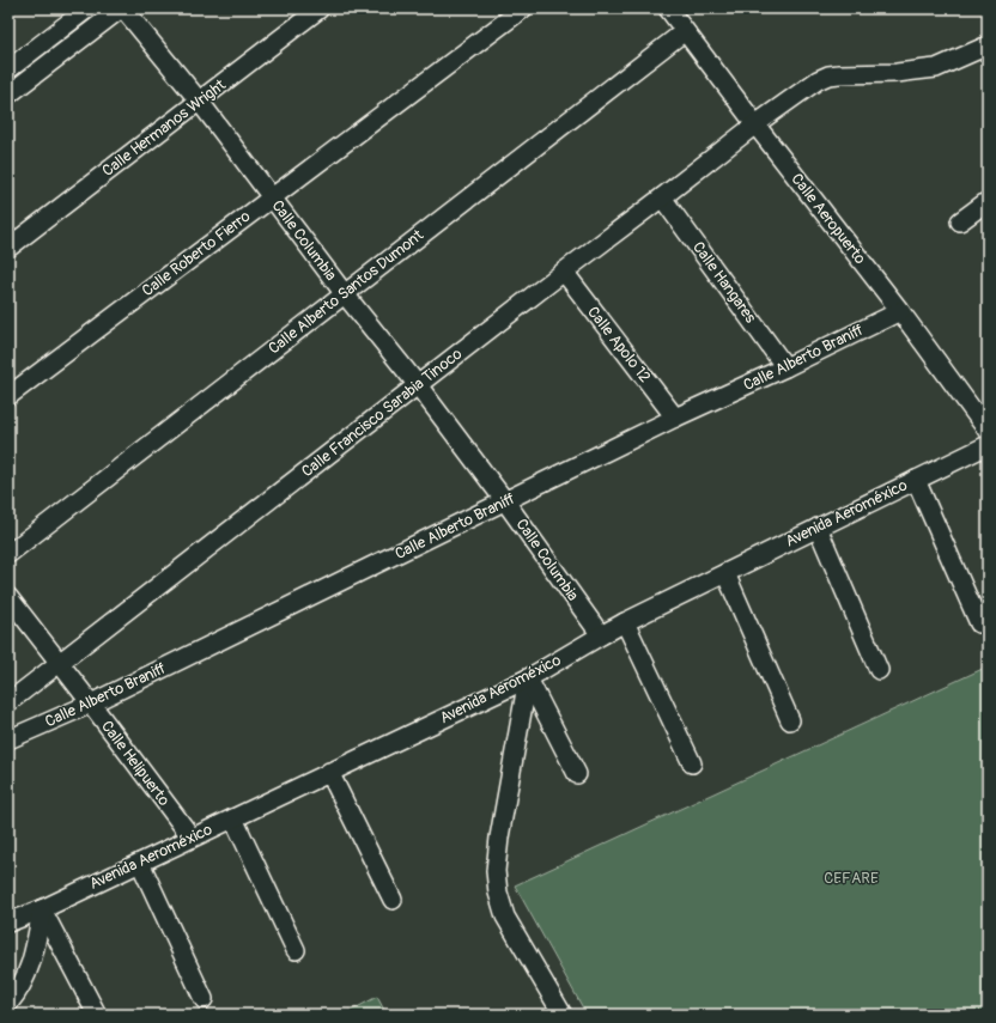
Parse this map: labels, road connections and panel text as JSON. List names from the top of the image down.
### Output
{
  "streets": {
    "street": [
      "Calle Hermanos Wright",
      "Calle Aeropuerto",
      "Calle Columbia",
      "Calle Roberto Fierro",
      "Calle Hangares",
      "Calle Alberto Santos Dumont",
      "Calle Apolo 12",
      "Calle Alberto Braniff",
      "Calle Francisco Sarabia Tinoco",
      "Avenida Aeroméxico",
      "Calle Helipuerto"
    ]
  },
  "crossings": [
    ["Calle Hermanos Wright", "Calle Columbia"],
    ["Calle Aeropuerto", "Calle Alberto Santos Dumont"],
    ["Calle Aeropuerto", "Calle Alberto Braniff"],
    ["Calle Aeropuerto", "Calle Francisco Sarabia Tinoco"],
    ["Calle Columbia", "Calle Roberto Fierro"],
    ["Calle Columbia", "Calle Alberto Santos Dumont"],
    ["Calle Columbia", "Calle Alberto Braniff"],
    ["Calle Columbia", "Calle Francisco Sarabia Tinoco"],
    ["Calle Columbia", "Avenida Aeroméxico"],
    ["Calle Hangares", "Calle Alberto Braniff"],
    ["Calle Hangares", "Calle Francisco Sarabia Tinoco"],
    ["Calle Apolo 12", "Calle Alberto Braniff"],
    ["Calle Apolo 12", "Calle Francisco Sarabia Tinoco"],
    ["Calle Alberto Braniff", "Calle Helipuerto"],
    ["Calle Francisco Sarabia Tinoco", "Calle Helipuerto"],
    ["Avenida Aeroméxico", "Calle Helipuerto"]
  ],
  "parks": ["CEFARE"]
}
